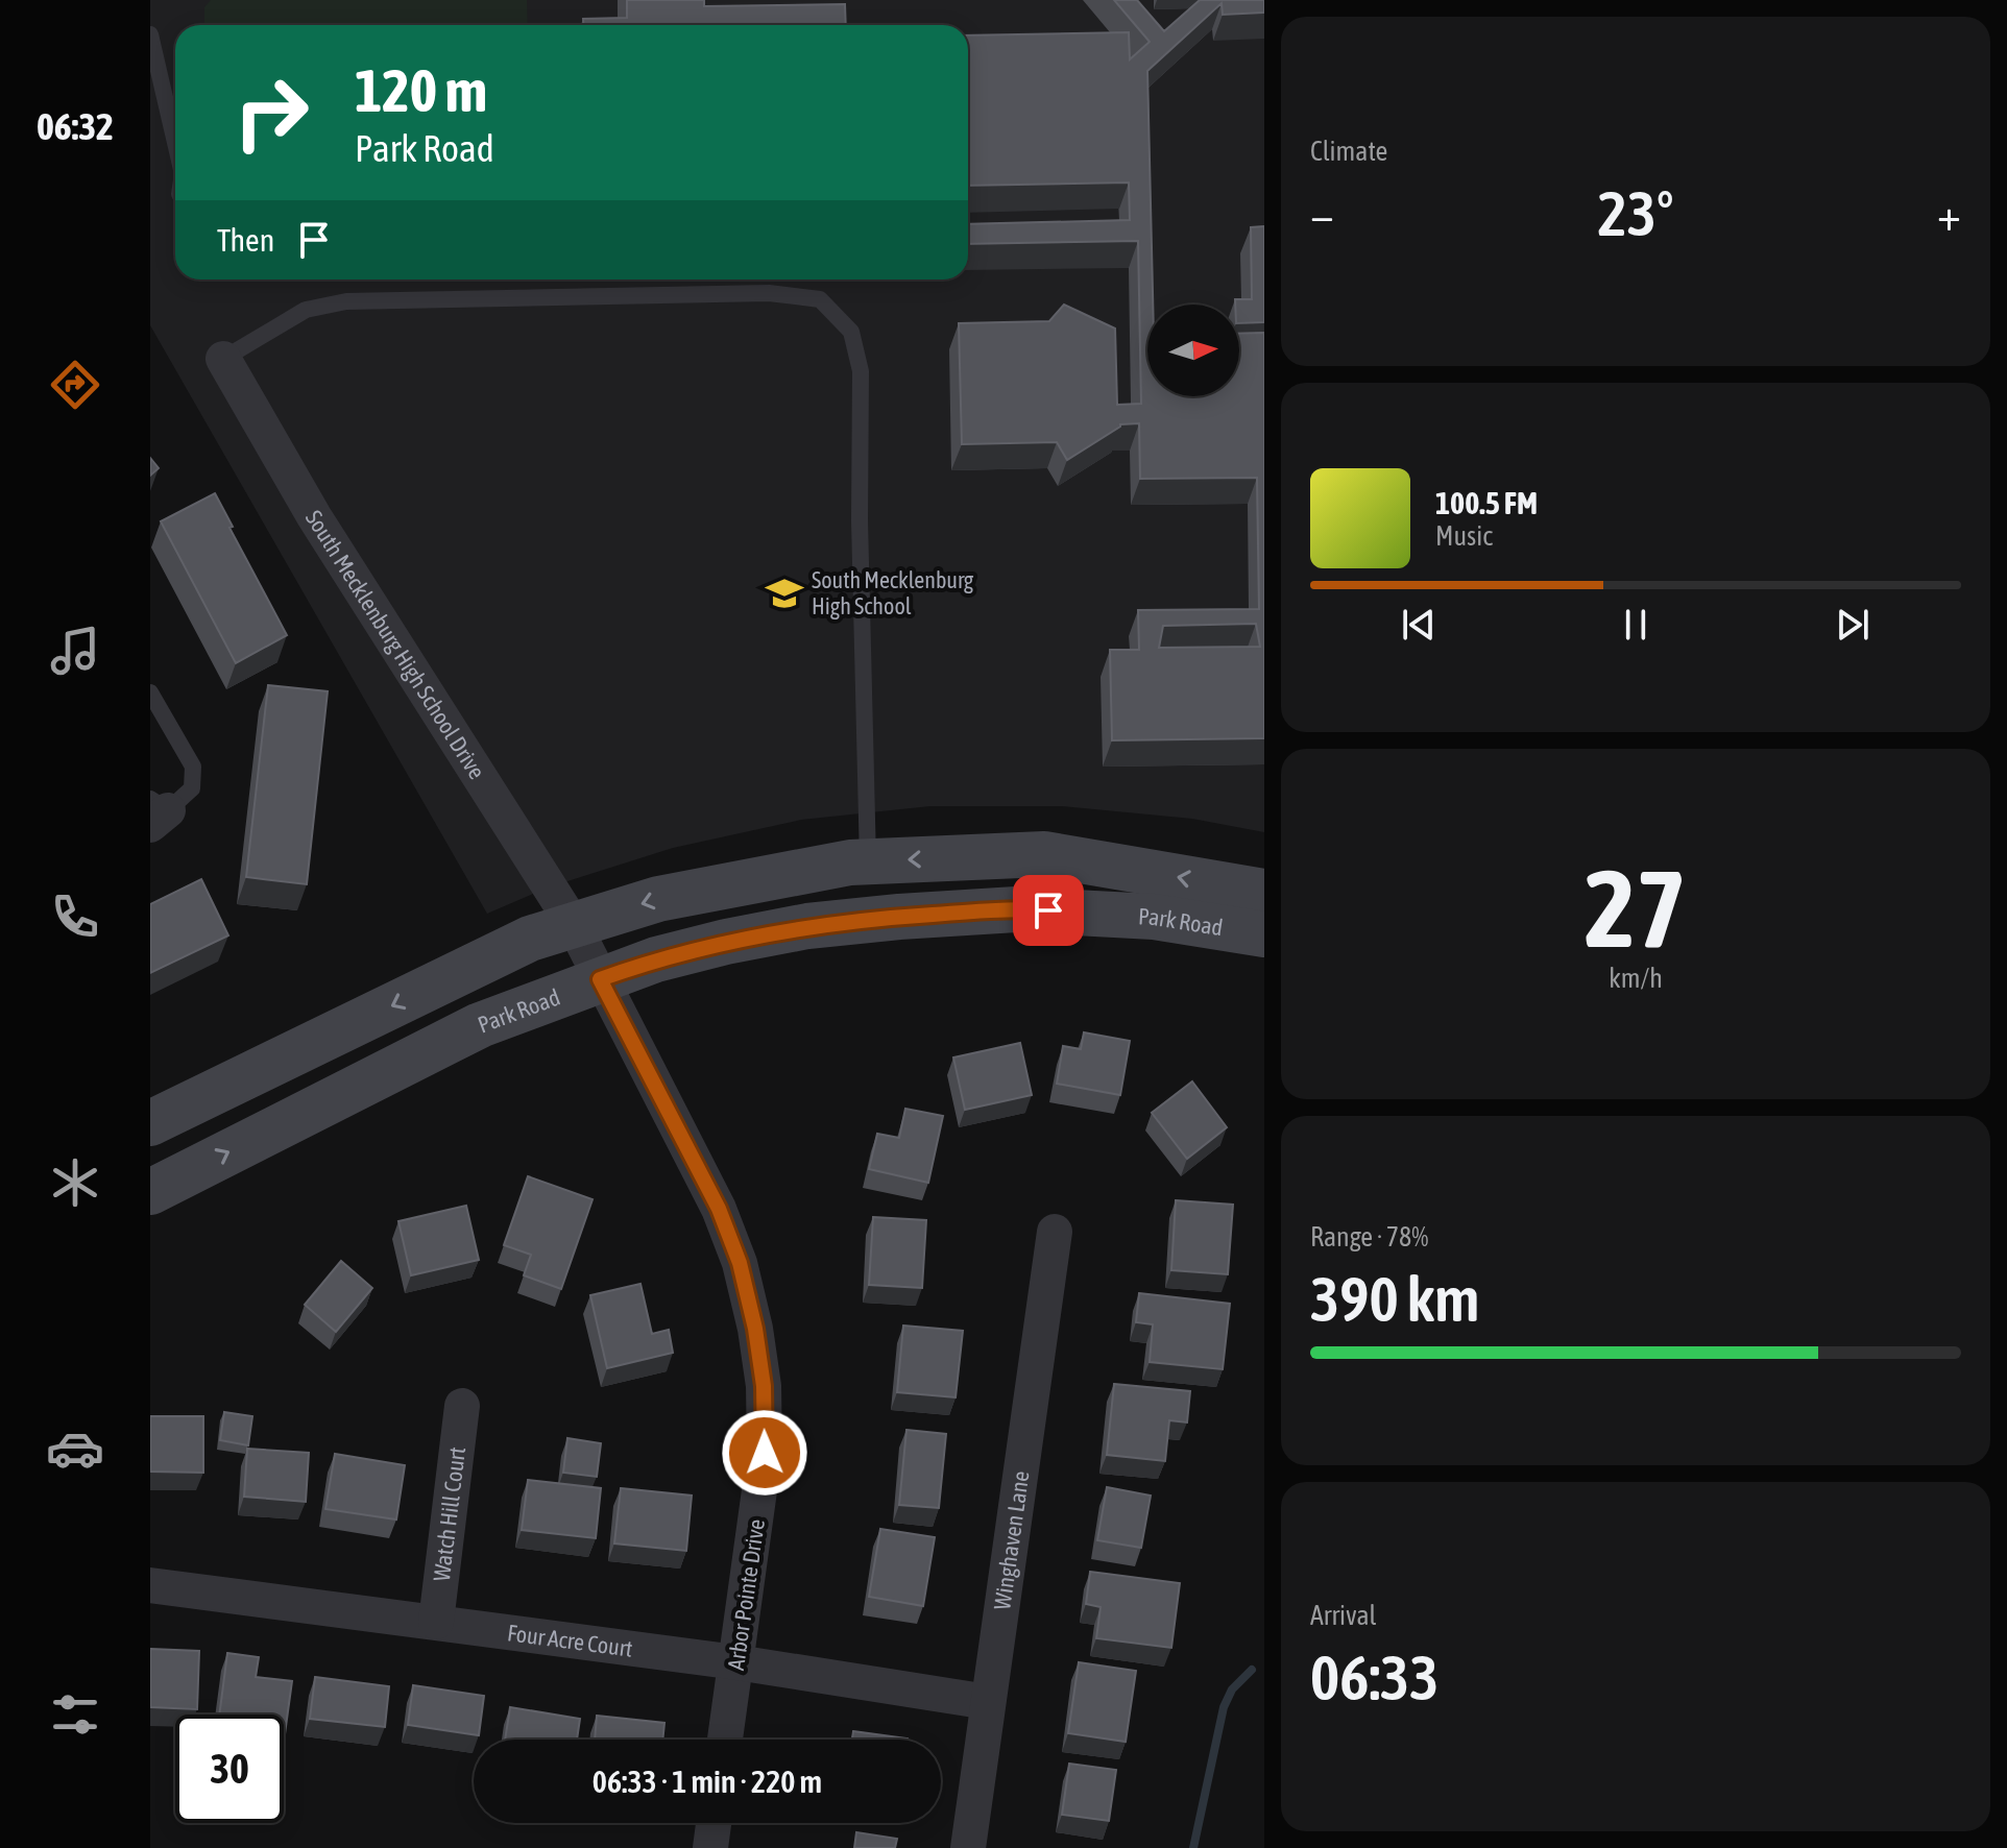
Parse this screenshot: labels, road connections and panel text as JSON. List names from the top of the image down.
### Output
{
  "streets": {
    "main road": ["Park Road"],
    "street": [
      "South Mecklenburg High School Drive",
      "Watch Hill Court",
      "Winghaven Lane",
      "Arbor Pointe Drive",
      "Four Acre Court"
    ]
  },
  "crossings": [
    ["South Mecklenburg High School Drive", "Park Road"],
    ["South Mecklenburg High School Drive", "Arbor Pointe Drive"],
    ["Park Road", "Arbor Pointe Drive"],
    ["Watch Hill Court", "Four Acre Court"],
    ["Winghaven Lane", "Four Acre Court"],
    ["Arbor Pointe Drive", "Four Acre Court"]
  ],
  "places": {
    "school or university": ["South Mecklenburg High School"]
  },
  "north": "right",
  "page": {
    "tabs": "06:32",
    "tile": [
      "Climate",
      ["27", "km/h"],
      ["Range · 78%", "390 km"],
      ["Arrival", "06:33"]
    ],
    "turn": ["120 m", "Park Road"],
    "heat": ["−", "23°", "+"],
    "then": "Then",
    "song": ["100.5 FM", "Music"],
    "limit": "30",
    "trip": "06:33 · 1 min · 220 m"
  }
}
